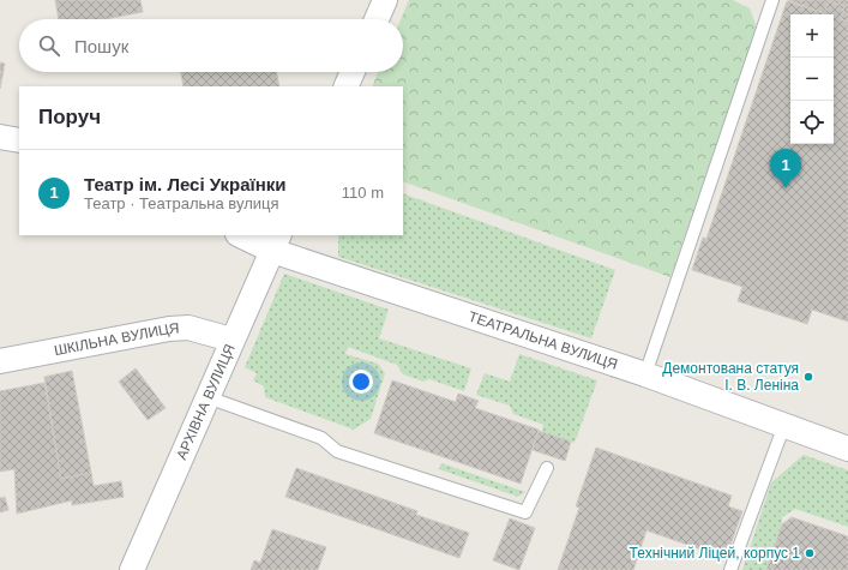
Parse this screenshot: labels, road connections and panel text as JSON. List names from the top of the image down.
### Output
{
  "streets": {
    "street": ["ШКІЛЬНА ВУЛИЦЯ", "ТЕАТРАЛЬНА ВУЛИЦЯ", "АРХІВНА ВУЛИЦЯ"]
  },
  "crossings": [
    ["ШКІЛЬНА ВУЛИЦЯ", "АРХІВНА ВУЛИЦЯ"],
    ["ТЕАТРАЛЬНА ВУЛИЦЯ", "АРХІВНА ВУЛИЦЯ"]
  ],
  "places": ["Демонтована статуя І. В. Леніна", "Технічний Ліцей, корпус 1"],
  "page": {
    "map_buttons": ["+", "−"],
    "search": "Пошук",
    "heading": "Поруч",
    "pins": "1",
    "list": [
      {
        "mark": "1",
        "name": "Театр ім. Лесі Українки",
        "note": "Театр · Театральна вулиця",
        "value": "110 m"
      }
    ]
  }
}
